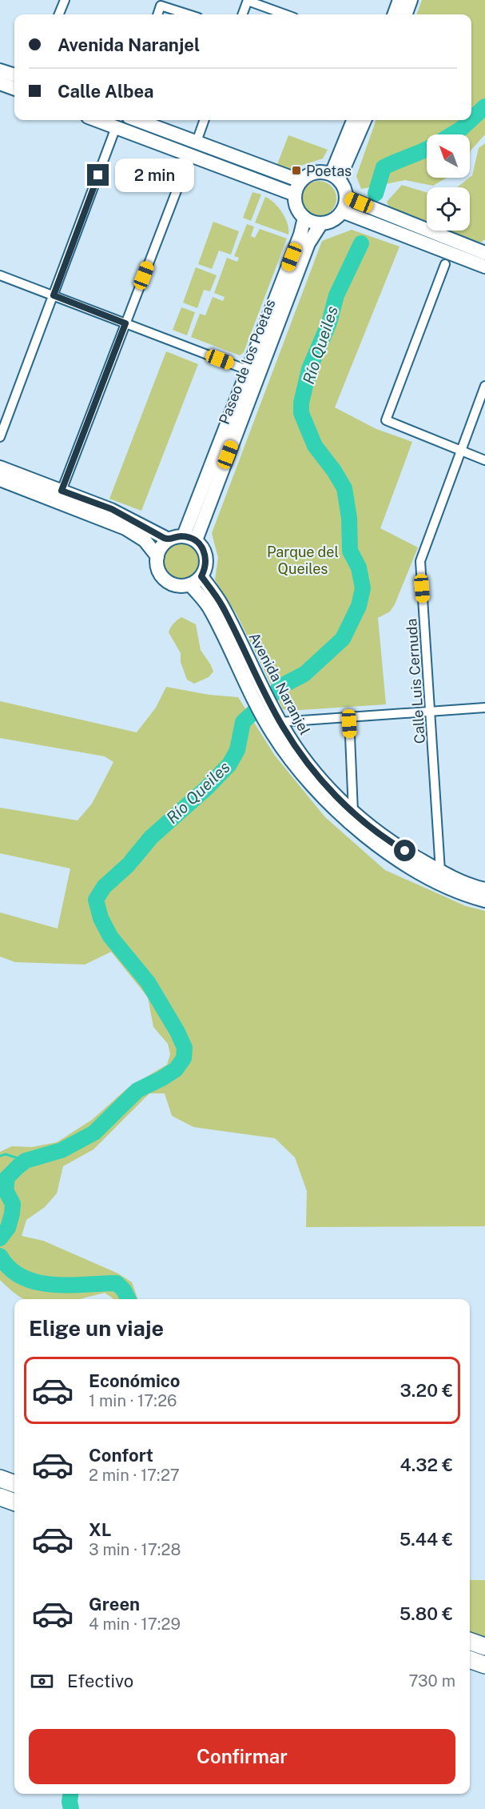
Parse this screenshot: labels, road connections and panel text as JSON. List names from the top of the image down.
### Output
{
  "streets": {
    "street": ["Paseo de los Poetas", "Calle Luis Cernuda", "Avenida Naranjel"]
  },
  "crossings": [
    ["Paseo de los Poetas", "Avenida Naranjel"],
    ["Calle Luis Cernuda", "Avenida Naranjel"]
  ],
  "water": ["Río Queiles"],
  "parks": ["Parque del Queiles"],
  "places": {
    "transit": ["Poetas"]
  },
  "north": "top left",
  "page": {
    "banner": ["Avenida Naranjel", "Calle Albea"],
    "bubble": "2 min",
    "heading": "Elige un viaje",
    "list": [
      {
        "name": "Económico",
        "note": "1 min · 17:26",
        "value": "3.20 €"
      },
      {
        "name": "Confort",
        "note": "2 min · 17:27",
        "value": "4.32 €"
      },
      {
        "name": "XL",
        "note": "3 min · 17:28",
        "value": "5.44 €"
      },
      {
        "name": "Green",
        "note": "4 min · 17:29",
        "value": "5.80 €"
      }
    ],
    "pay": ["Efectivo", "730 m"],
    "buttons": "Confirmar"
  }
}
